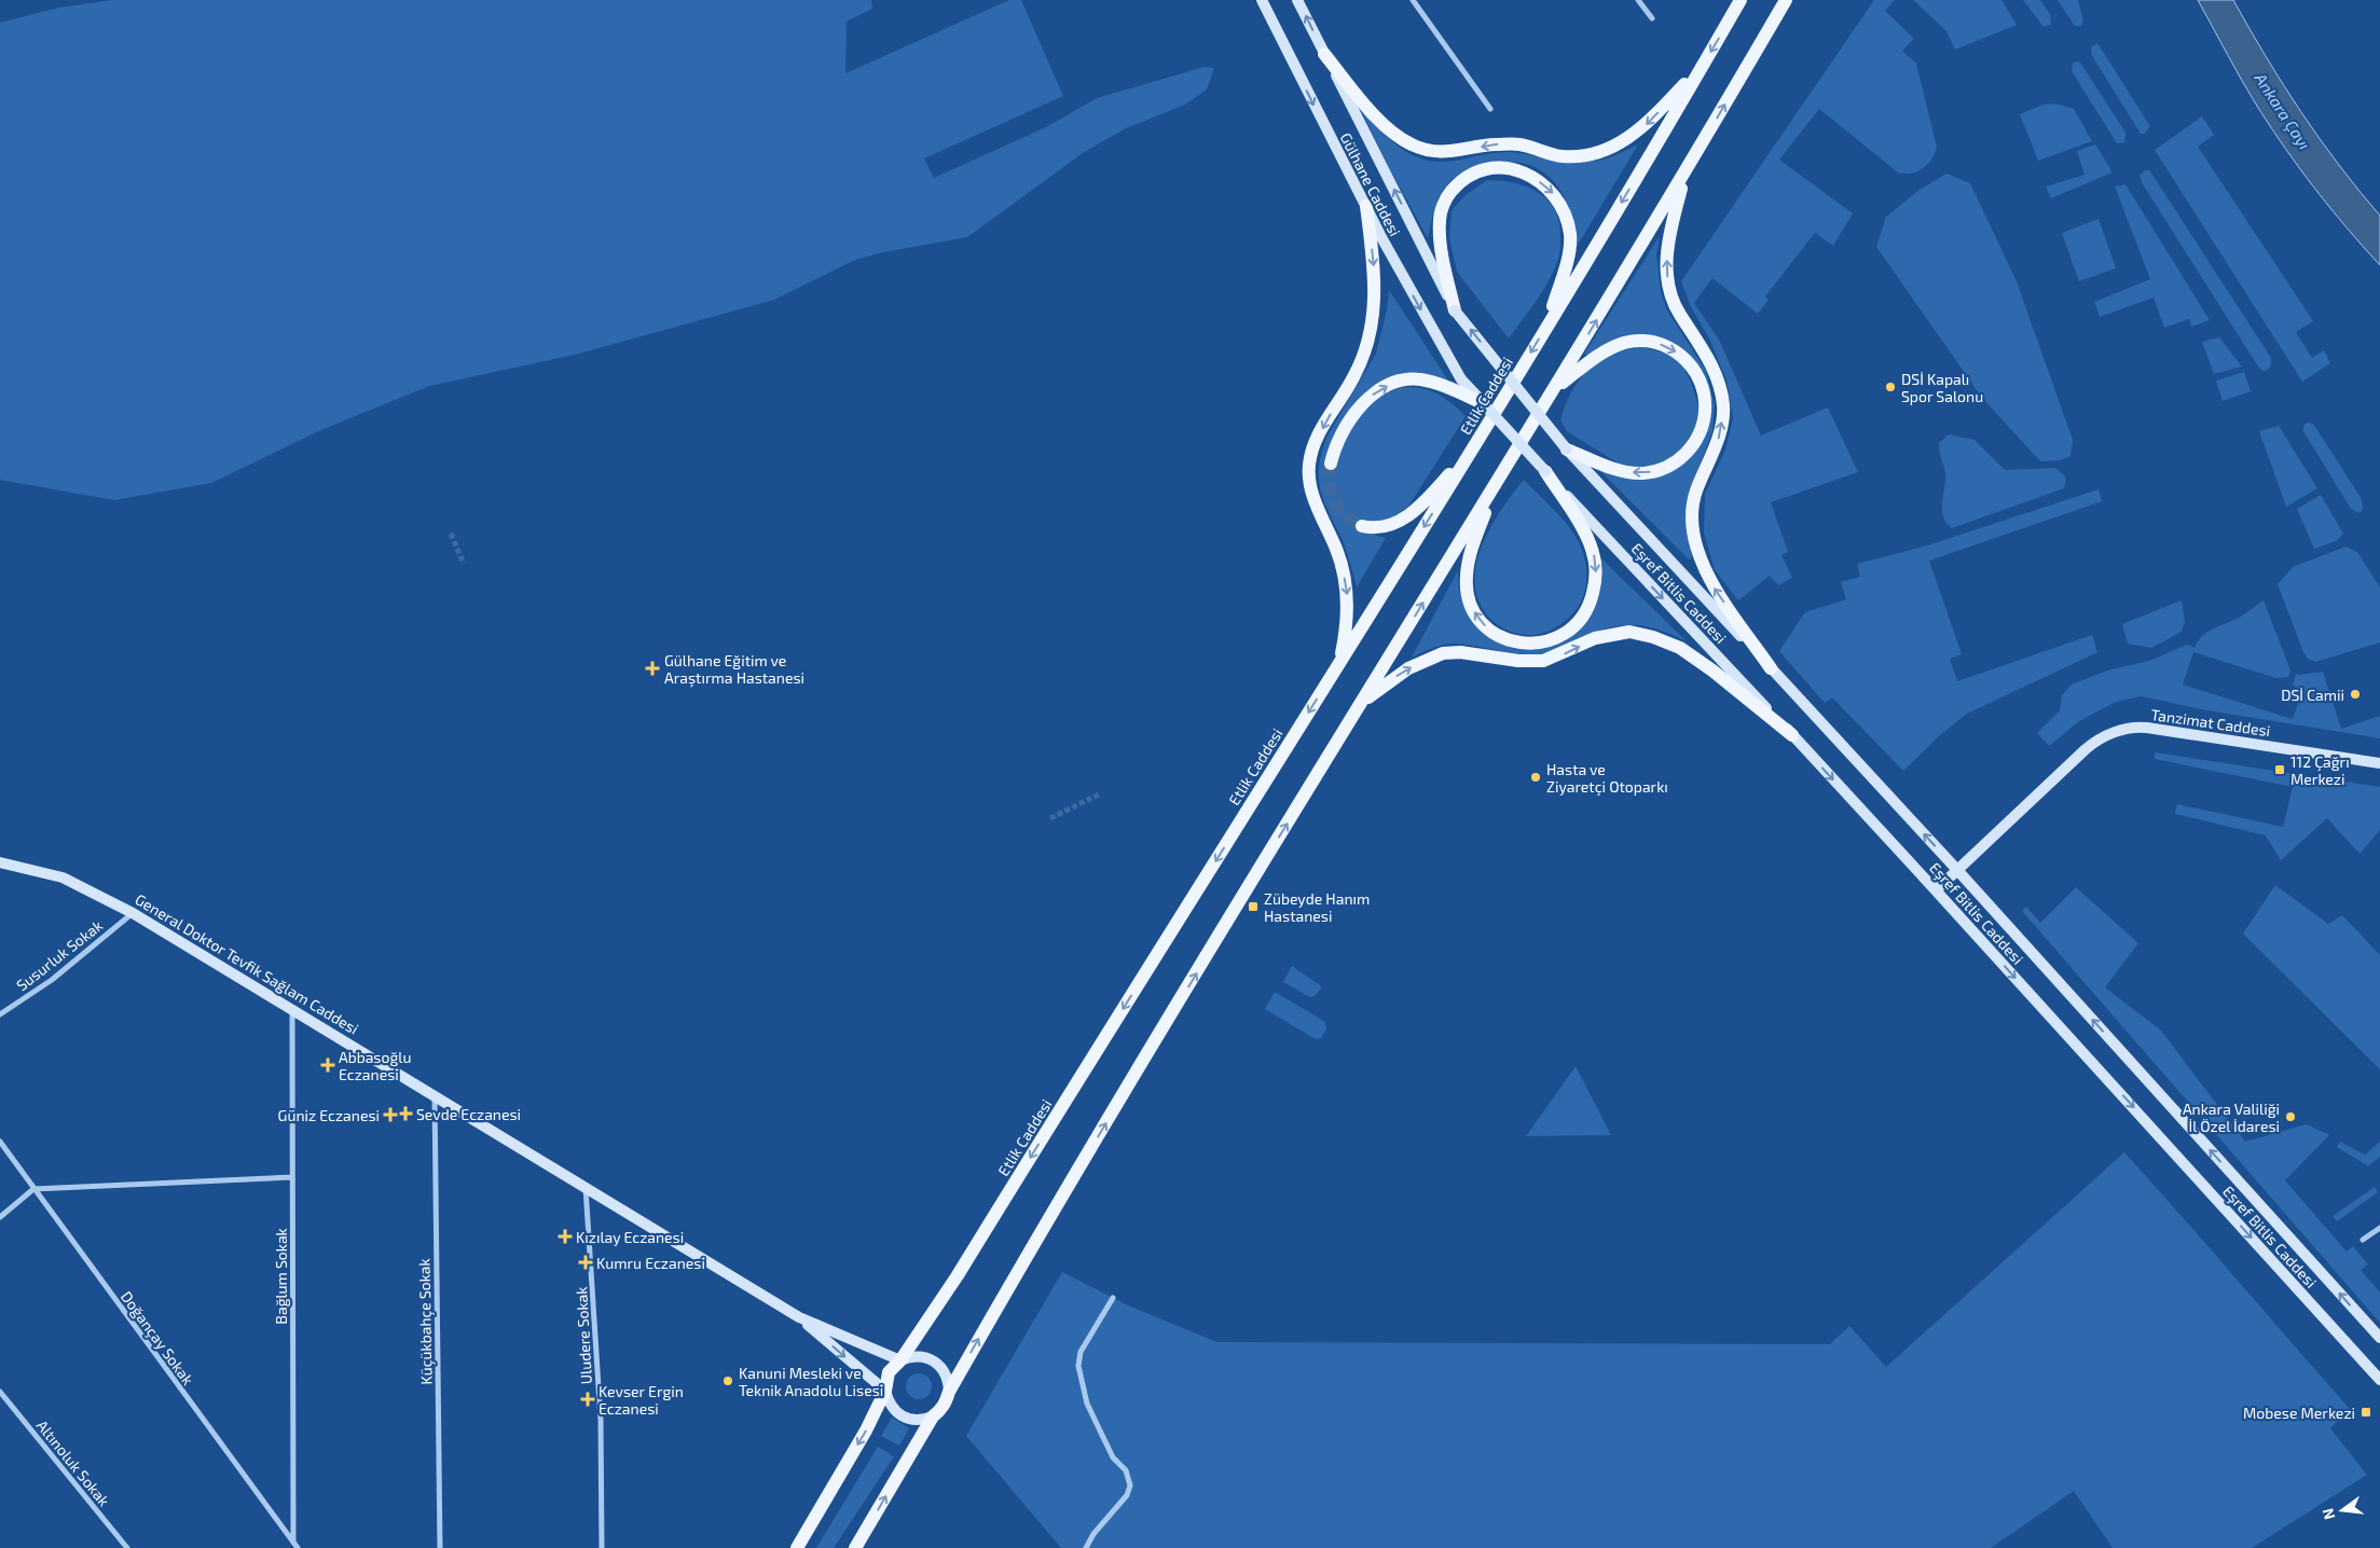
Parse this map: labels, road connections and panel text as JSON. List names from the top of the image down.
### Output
{
  "streets": {
    "main road": [
      "Gülhane Caddesi",
      "Etlik Caddesi",
      "Eşref Bitlis Caddesi",
      "Tanzimat Caddesi",
      "General Doktor Tevfik Sağlam Caddesi"
    ],
    "street": [
      "Susurluk Sokak",
      "Bağlum Sokak",
      "Küçükbahçe Sokak",
      "Uludere Sokak",
      "Doğançay Sokak",
      "Altınoluk Sokak"
    ]
  },
  "crossings": [
    ["Gülhane Caddesi", "Eşref Bitlis Caddesi"],
    ["Etlik Caddesi", "General Doktor Tevfik Sağlam Caddesi"],
    ["Eşref Bitlis Caddesi", "Tanzimat Caddesi"],
    ["Susurluk Sokak", "General Doktor Tevfik Sağlam Caddesi"],
    ["General Doktor Tevfik Sağlam Caddesi", "Bağlum Sokak"],
    ["General Doktor Tevfik Sağlam Caddesi", "Küçükbahçe Sokak"],
    ["General Doktor Tevfik Sağlam Caddesi", "Uludere Sokak"],
    ["Bağlum Sokak", "Doğançay Sokak"]
  ],
  "water": ["Ankara Çayı"],
  "places": {
    "other": [
      "DSİ Kapalı Spor Salonu",
      "DSİ Camii",
      "Hasta ve Ziyaretçi Otoparkı",
      "Ankara Valiliği İl Özel İdaresi",
      "Kanuni Mesleki ve Teknik Anadolu Lisesi"
    ],
    "health": [
      "Gülhane Eğitim ve Araştırma Hastanesi",
      "Abbasoğlu Eczanesi",
      "Sevde Eczanesi",
      "Güniz Eczanesi",
      "Kızılay Eczanesi",
      "Kumru Eczanesi",
      "Kevser Ergin Eczanesi"
    ],
    "transit": ["112 Çağrı Merkezi", "Zübeyde Hanım Hastanesi", "Mobese Merkezi"]
  },
  "north": "left"
}
